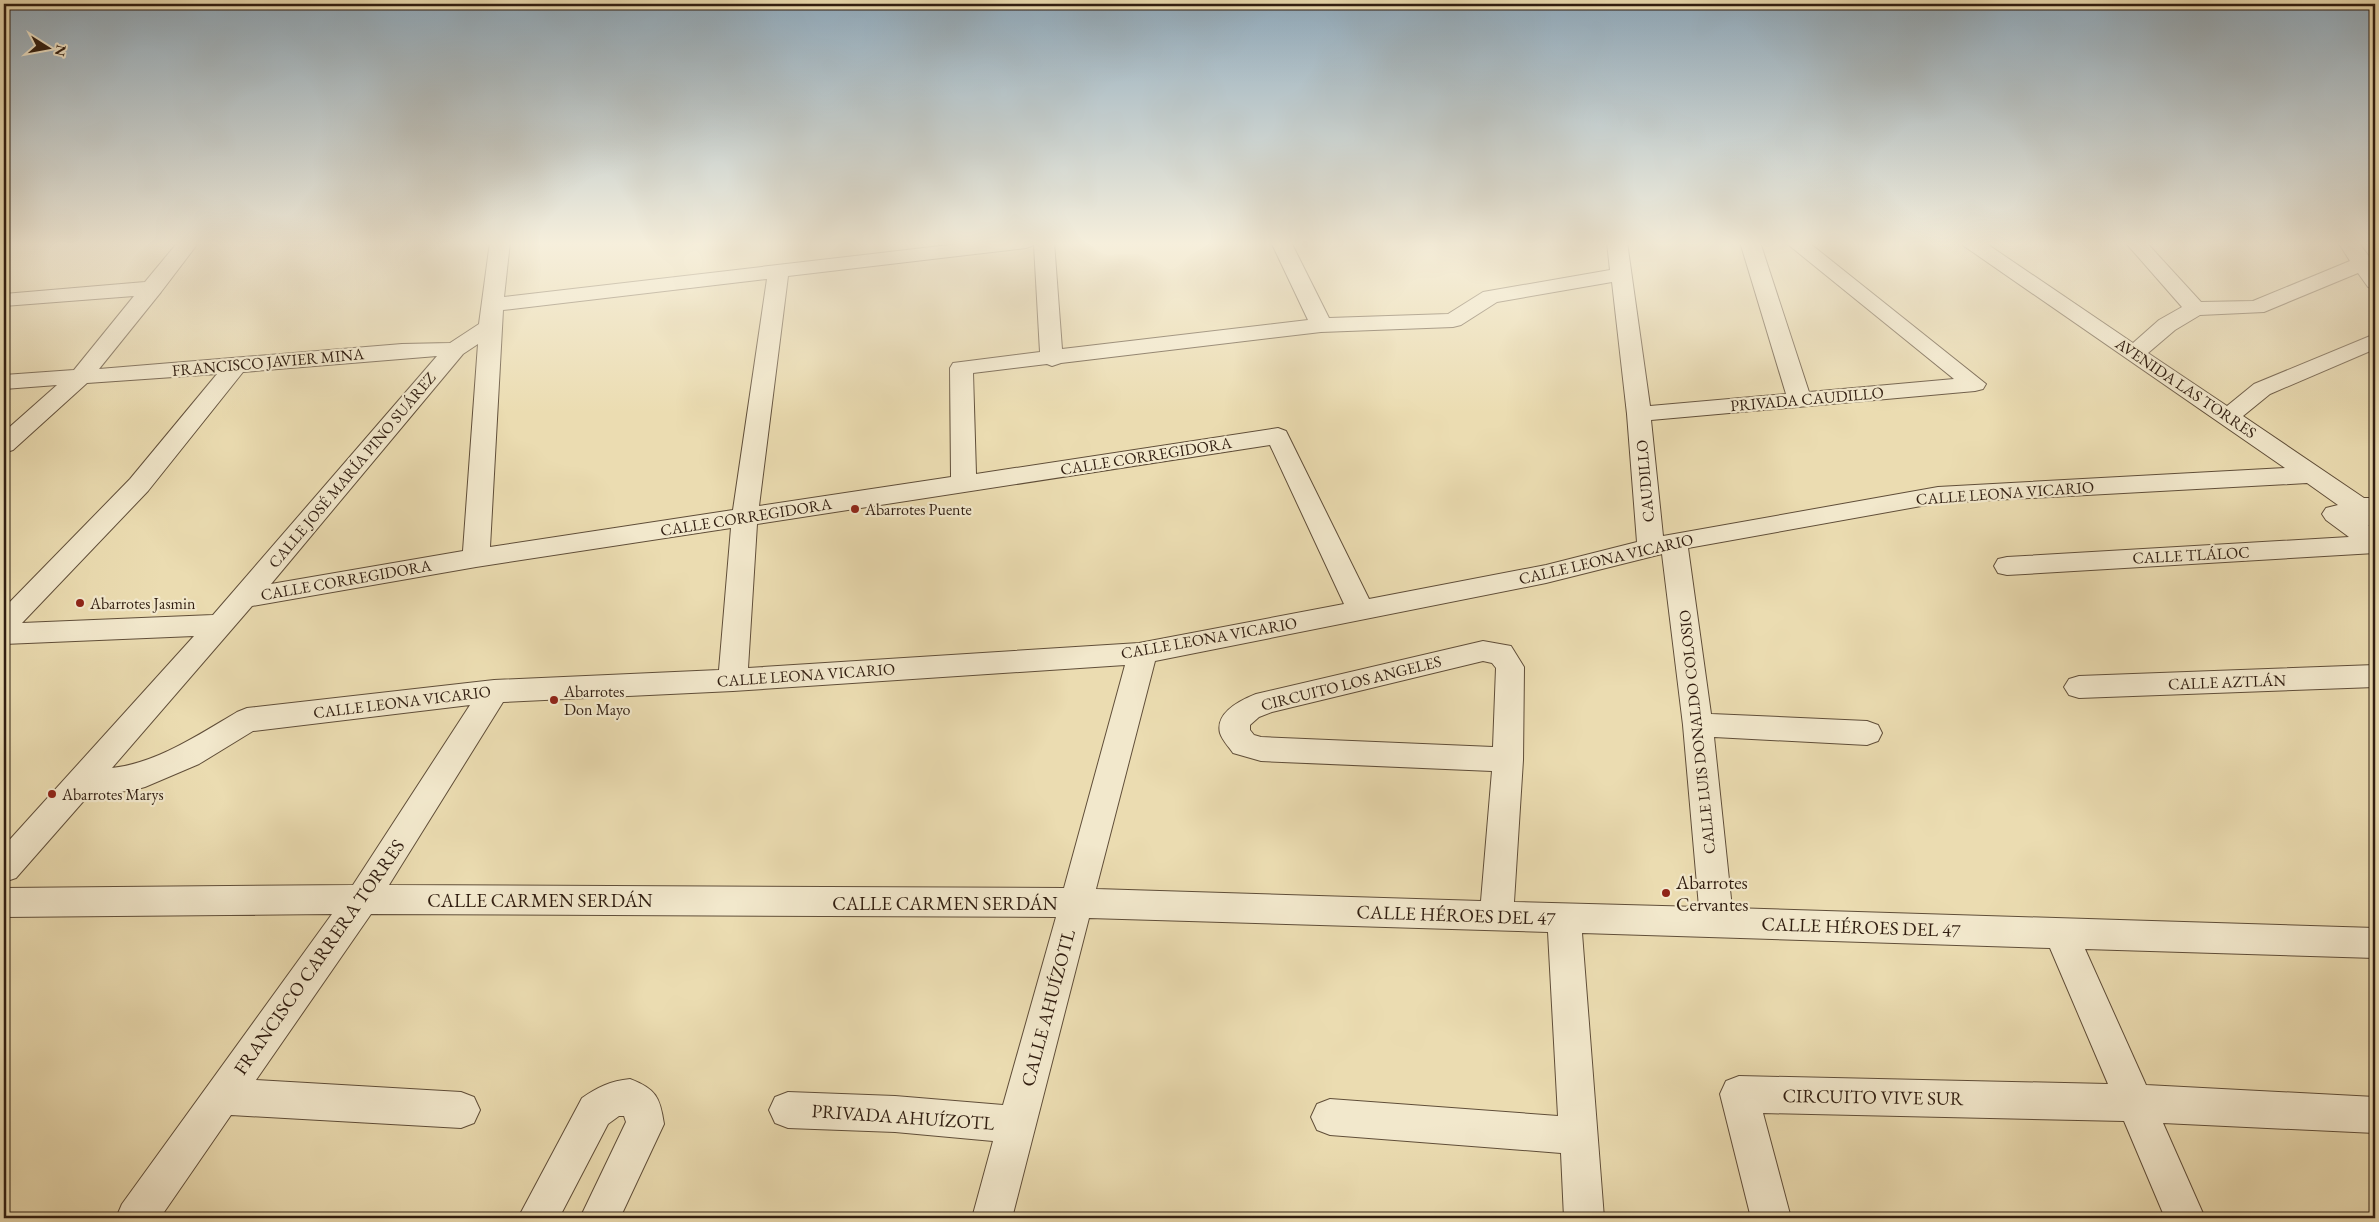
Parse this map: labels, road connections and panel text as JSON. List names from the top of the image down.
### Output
{
  "streets": {
    "street": [
      "FRANCISCO JAVIER MINA",
      "AVENIDA LAS TORRES",
      "PRIVADA CAUDILLO",
      "CALLE CORREGIDORA",
      "CALLE JOSÉ MARÍA PINO SUÁREZ",
      "CAUDILLO",
      "CALLE LEONA VICARIO",
      "CALLE TLÁLOC",
      "CALLE AZTLÁN",
      "CIRCUITO LOS ANGELES",
      "CALLE LUIS DONALDO COLOSIO",
      "CALLE CARMEN SERDÁN",
      "CALLE HÉROES DEL 47",
      "FRANCISCO CARRERA TORRES",
      "CALLE AHUÍZOTL",
      "CIRCUITO VIVE SUR",
      "PRIVADA AHUÍZOTL"
    ]
  },
  "crossings": [
    ["FRANCISCO JAVIER MINA", "CALLE JOSÉ MARÍA PINO SUÁREZ"],
    ["AVENIDA LAS TORRES", "CALLE LEONA VICARIO"],
    ["PRIVADA CAUDILLO", "CAUDILLO"],
    ["CALLE CORREGIDORA", "CALLE JOSÉ MARÍA PINO SUÁREZ"],
    ["CALLE CORREGIDORA", "CALLE LEONA VICARIO"],
    ["CALLE JOSÉ MARÍA PINO SUÁREZ", "CALLE LEONA VICARIO"],
    ["CAUDILLO", "CALLE LEONA VICARIO"],
    ["CAUDILLO", "CALLE LUIS DONALDO COLOSIO"],
    ["CALLE LEONA VICARIO", "CALLE LUIS DONALDO COLOSIO"],
    ["CALLE LEONA VICARIO", "FRANCISCO CARRERA TORRES"],
    ["CALLE LEONA VICARIO", "CALLE AHUÍZOTL"],
    ["CIRCUITO LOS ANGELES", "CALLE HÉROES DEL 47"],
    ["CALLE LUIS DONALDO COLOSIO", "CALLE HÉROES DEL 47"],
    ["CALLE CARMEN SERDÁN", "CALLE HÉROES DEL 47"],
    ["CALLE CARMEN SERDÁN", "FRANCISCO CARRERA TORRES"],
    ["CALLE CARMEN SERDÁN", "CALLE AHUÍZOTL"],
    ["CALLE HÉROES DEL 47", "CALLE AHUÍZOTL"],
    ["CALLE AHUÍZOTL", "PRIVADA AHUÍZOTL"]
  ],
  "places": [
    "Abarrotes Puente",
    "Abarrotes Jasmin",
    "Abarrotes Don Mayo",
    "Abarrotes Marys",
    "Abarrotes Cervantes"
  ],
  "north": "right"
}
